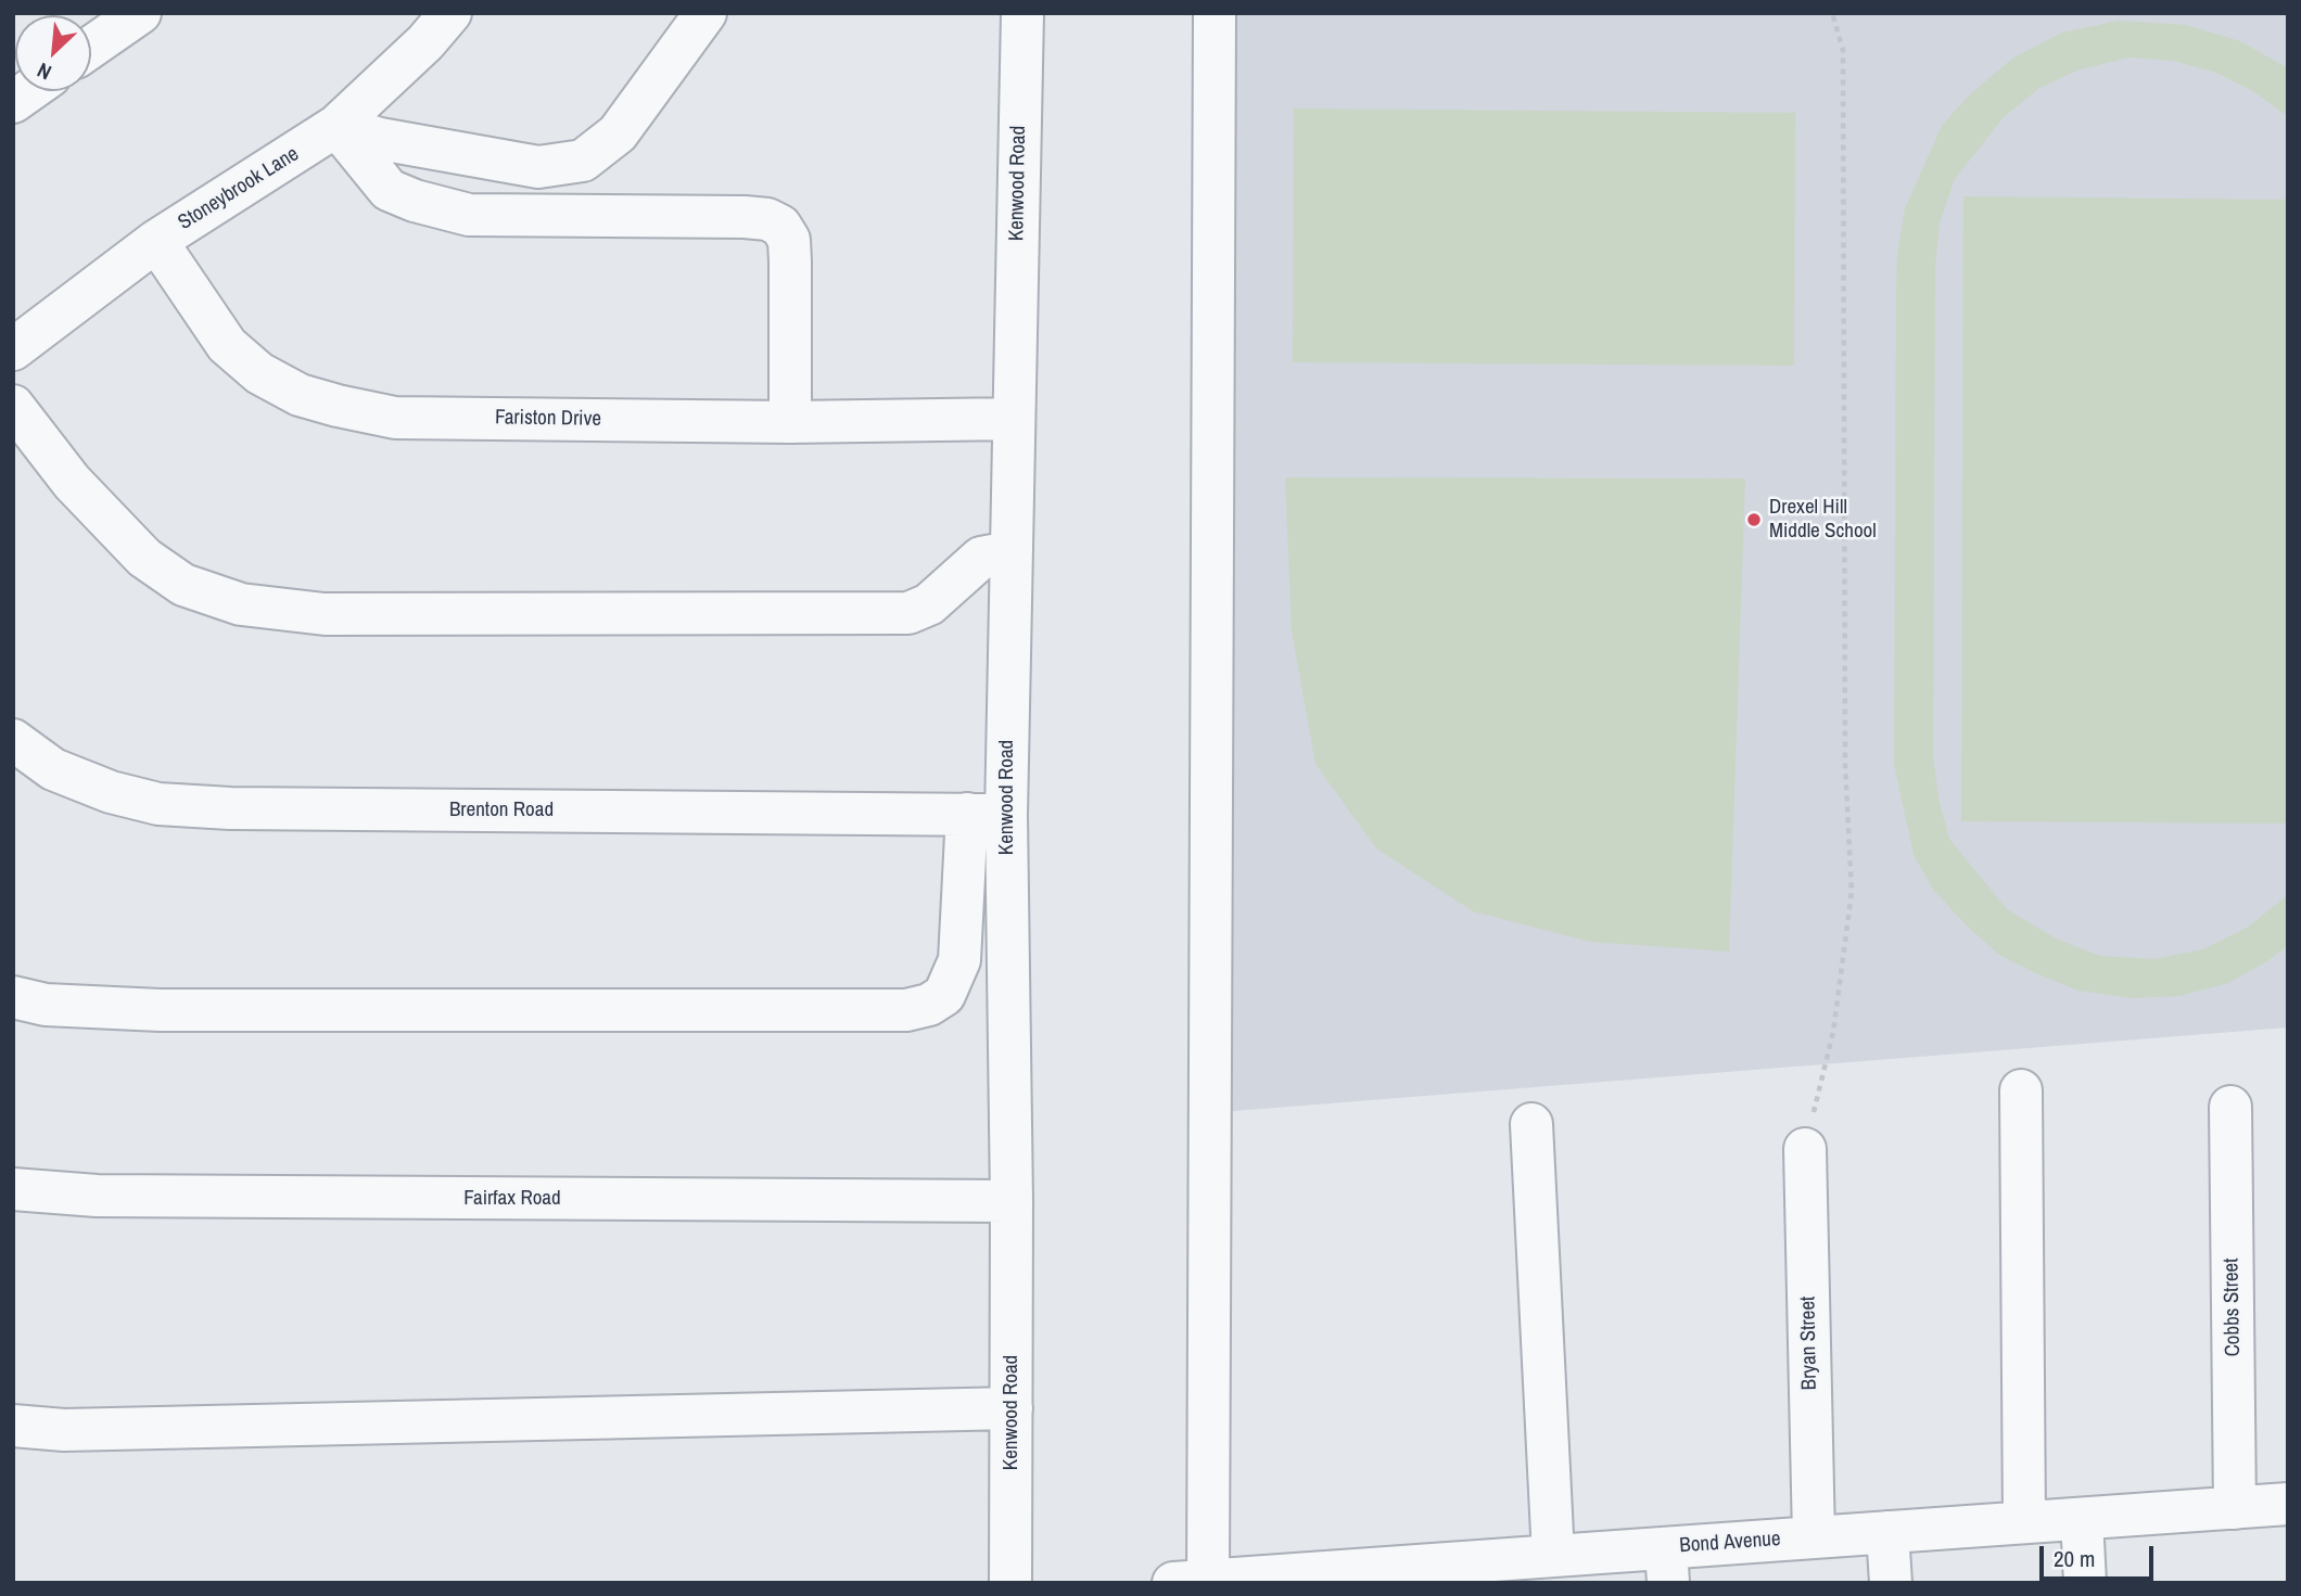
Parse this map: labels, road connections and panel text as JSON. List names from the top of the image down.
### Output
{
  "streets": {
    "street": [
      "Kenwood Road",
      "Stoneybrook Lane",
      "Fariston Drive",
      "Brenton Road",
      "Fairfax Road",
      "Cobbs Street",
      "Bryan Street",
      "Bond Avenue"
    ]
  },
  "crossings": [
    ["Kenwood Road", "Fariston Drive"],
    ["Kenwood Road", "Brenton Road"],
    ["Kenwood Road", "Fairfax Road"],
    ["Stoneybrook Lane", "Fariston Drive"],
    ["Cobbs Street", "Bond Avenue"],
    ["Bryan Street", "Bond Avenue"]
  ],
  "places": ["Drexel Hill Middle School"],
  "scale_bar": "20 m",
  "north": "bottom left"
}
